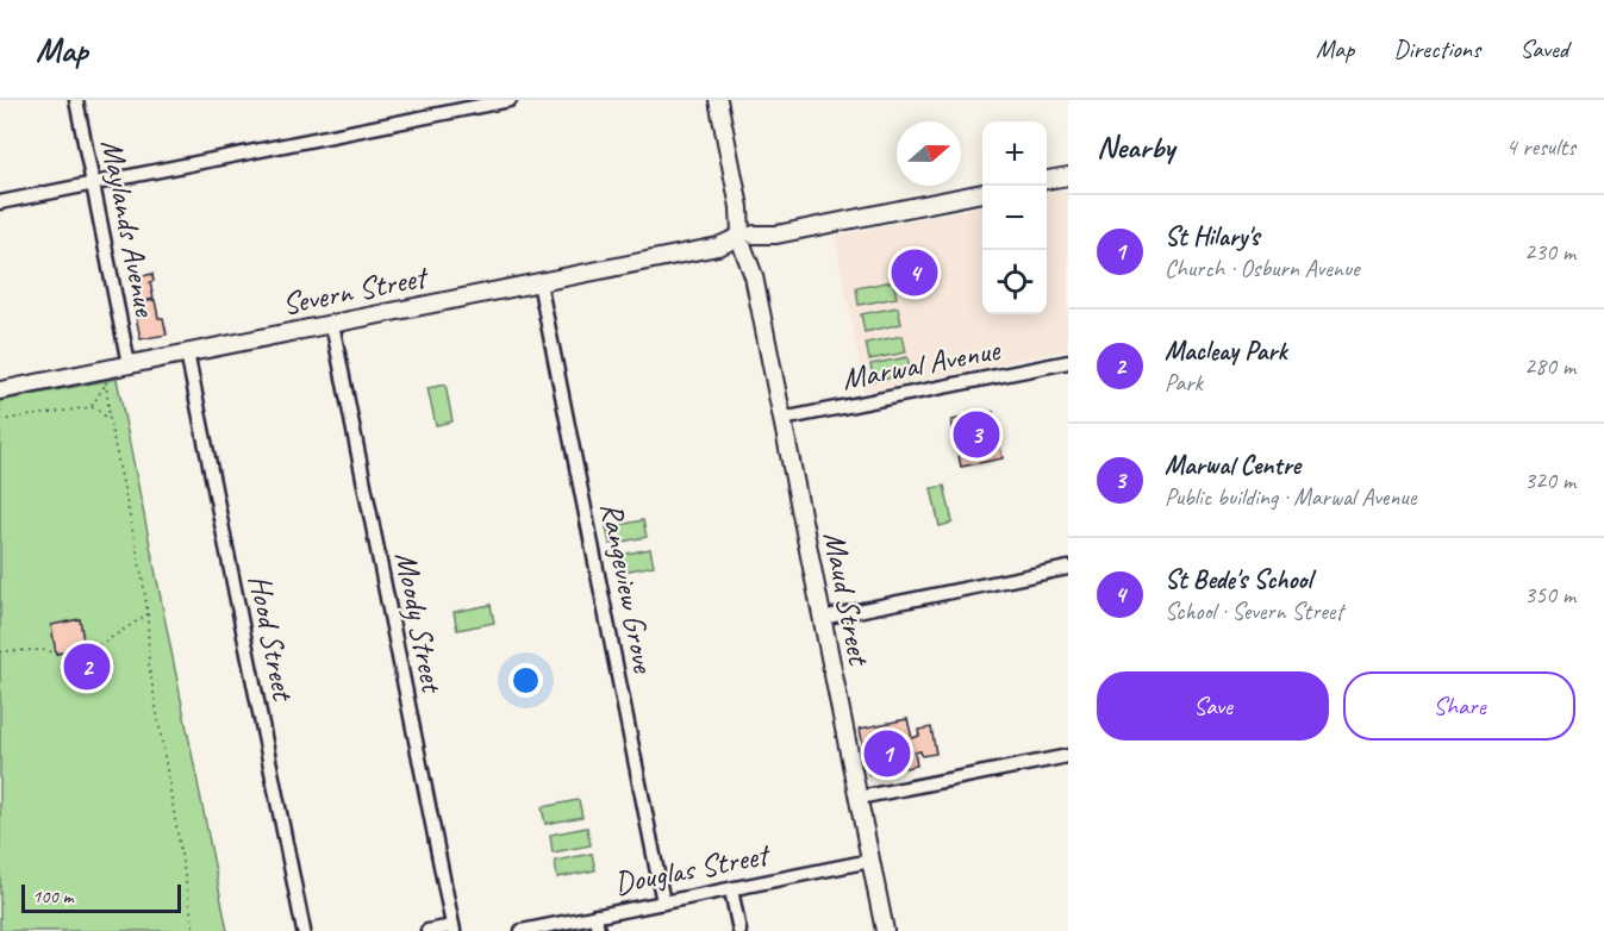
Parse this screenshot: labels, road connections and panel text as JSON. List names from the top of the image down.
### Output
{
  "streets": {
    "street": [
      "Maylands Avenue",
      "Severn Street",
      "Marwal Avenue",
      "Rangeview Grove",
      "Maud Street",
      "Moody Street",
      "Hood Street",
      "Douglas Street"
    ]
  },
  "crossings": [
    ["Maylands Avenue", "Severn Street"],
    ["Severn Street", "Rangeview Grove"],
    ["Severn Street", "Maud Street"],
    ["Severn Street", "Moody Street"],
    ["Severn Street", "Hood Street"],
    ["Marwal Avenue", "Maud Street"],
    ["Rangeview Grove", "Douglas Street"],
    ["Maud Street", "Douglas Street"]
  ],
  "scale_bar": "100 m",
  "north": "right",
  "page": {
    "header": "Map",
    "nav": ["Map", "Directions", "Saved"],
    "heading": ["Nearby", "4 results"],
    "map_buttons": ["+", "−"],
    "list": [
      {
        "mark": "1",
        "name": "St Hilary's",
        "note": "Church · Osburn Avenue",
        "value": "230 m"
      },
      {
        "mark": "2",
        "name": "Macleay Park",
        "note": "Park",
        "value": "280 m"
      },
      {
        "mark": "3",
        "name": "Marwal Centre",
        "note": "Public building · Marwal Avenue",
        "value": "320 m"
      },
      {
        "mark": "4",
        "name": "St Bede's School",
        "note": "School · Severn Street",
        "value": "350 m"
      }
    ],
    "pins": [
      "4",
      "3",
      "2",
      "1"
    ],
    "buttons": ["Save", "Share"],
    "scale": "100 m"
  }
}
